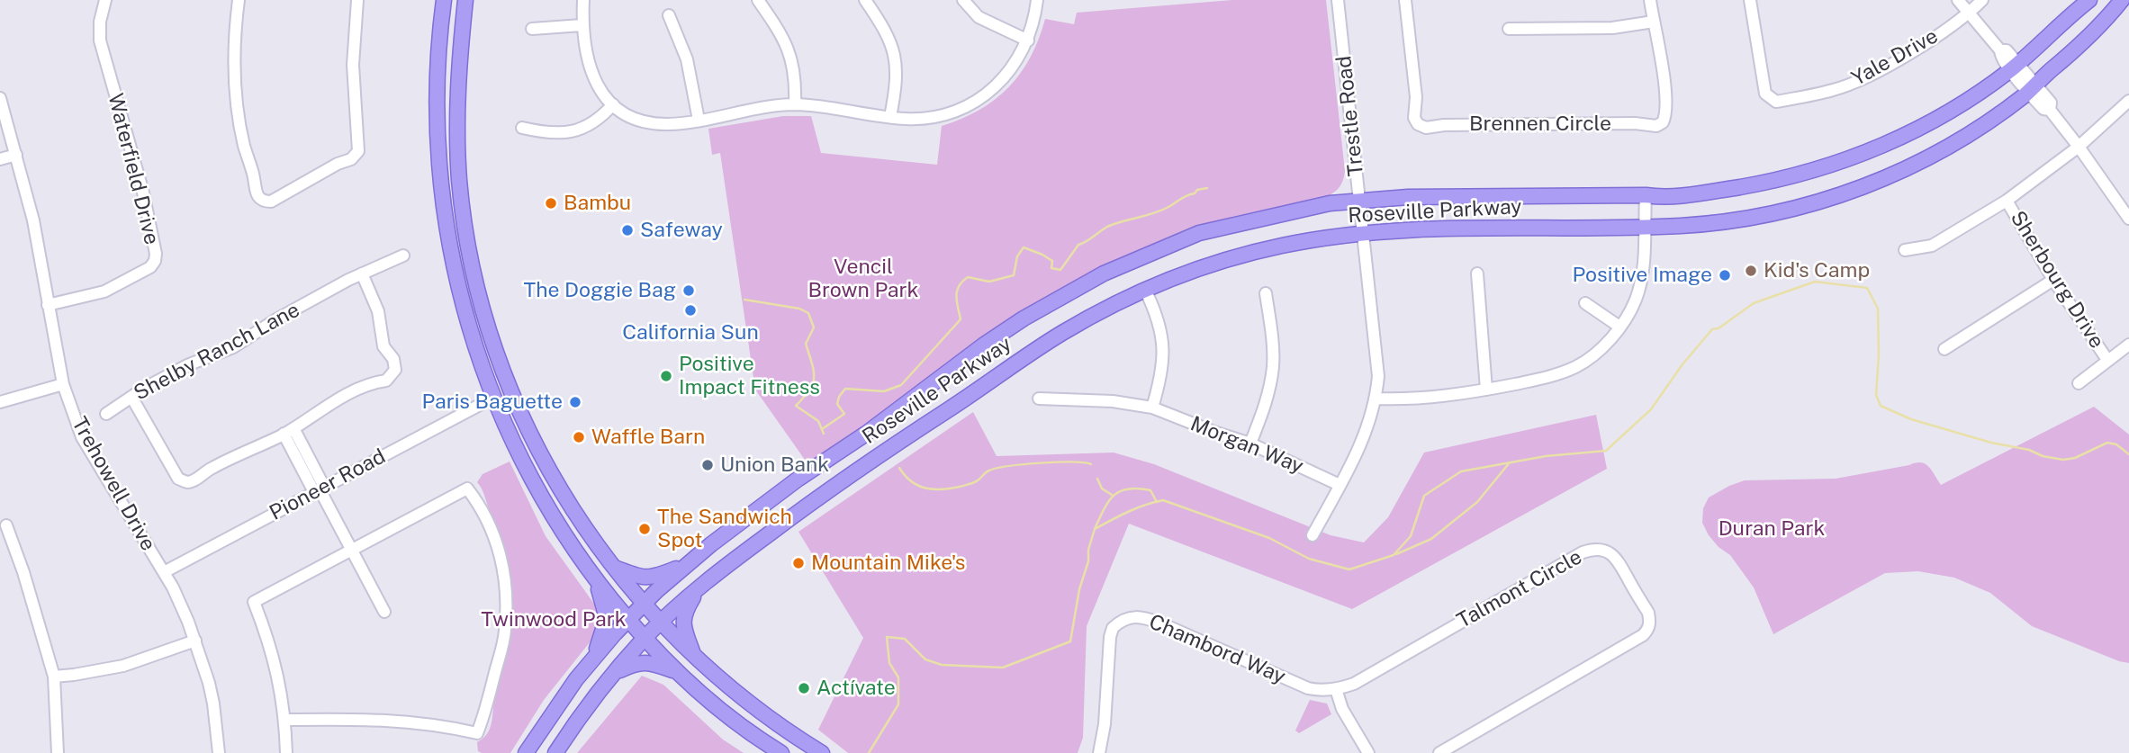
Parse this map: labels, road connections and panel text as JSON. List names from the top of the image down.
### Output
{
  "streets": {
    "main road": ["Roseville Parkway"],
    "street": [
      "Yale Drive",
      "Trestle Road",
      "Brennen Circle",
      "Waterfield Drive",
      "Sherbourg Drive",
      "Shelby Ranch Lane",
      "Morgan Way",
      "Trehowell Drive",
      "Pioneer Road",
      "Talmont Circle",
      "Chambord Way"
    ]
  },
  "crossings": [
    ["Trestle Road", "Roseville Parkway"],
    ["Trestle Road", "Morgan Way"],
    ["Waterfield Drive", "Trehowell Drive"],
    ["Trehowell Drive", "Pioneer Road"],
    ["Talmont Circle", "Chambord Way"]
  ],
  "parks": ["Vencil Brown Park", "Duran Park", "Twinwood Park"],
  "places": [
    "Bambu",
    "Safeway",
    "Kid's Camp",
    "Positive Image",
    "The Doggie Bag",
    "California Sun",
    "Positive Impact Fitness",
    "Paris Baguette",
    "Waffle Barn",
    "Union Bank",
    "The Sandwich Spot",
    "Mountain Mike's",
    "Actívate"
  ]
}
